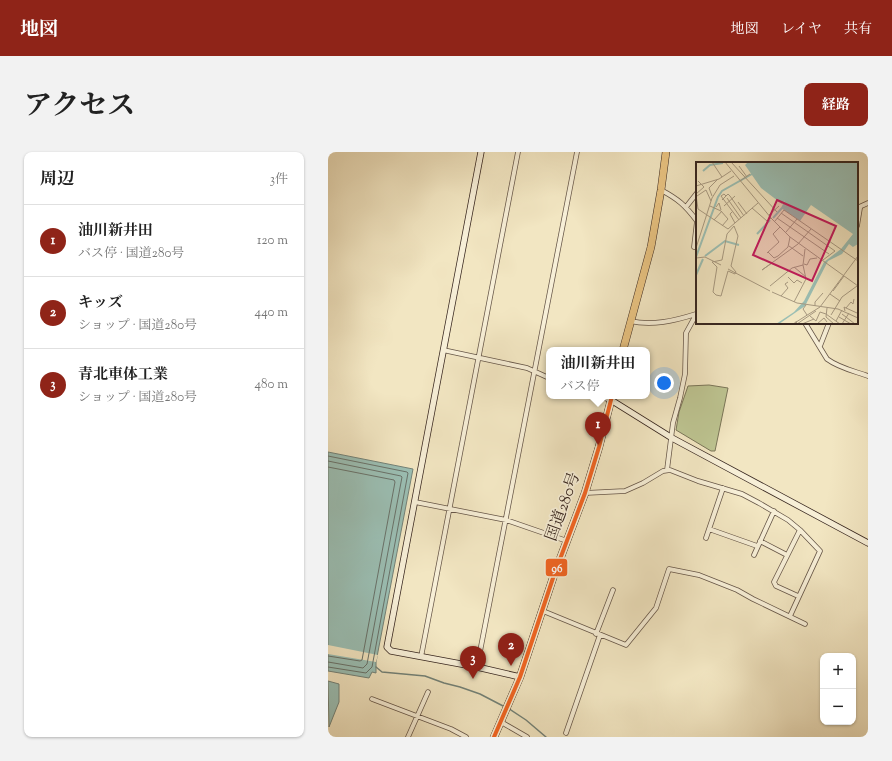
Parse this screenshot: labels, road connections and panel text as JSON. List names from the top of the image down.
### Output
{
  "streets": {
    "highway": ["国道280号"]
  },
  "lines": ["transit line 96"],
  "page": {
    "header": "地図",
    "nav": ["地図", "レイヤ", "共有"],
    "title": "アクセス",
    "buttons": "経路",
    "heading": ["周辺", "3件"],
    "list": [
      {
        "mark": "1",
        "name": "油川新井田",
        "note": "バス停 · 国道280号",
        "value": "120 m"
      },
      {
        "mark": "2",
        "name": "キッズ",
        "note": "ショップ · 国道280号",
        "value": "440 m"
      },
      {
        "mark": "3",
        "name": "青北車体工業",
        "note": "ショップ · 国道280号",
        "value": "480 m"
      }
    ],
    "popup": ["油川新井田", "バス停"],
    "pins": ["1", "2", "3"],
    "map_buttons": ["+", "−"]
  }
}
